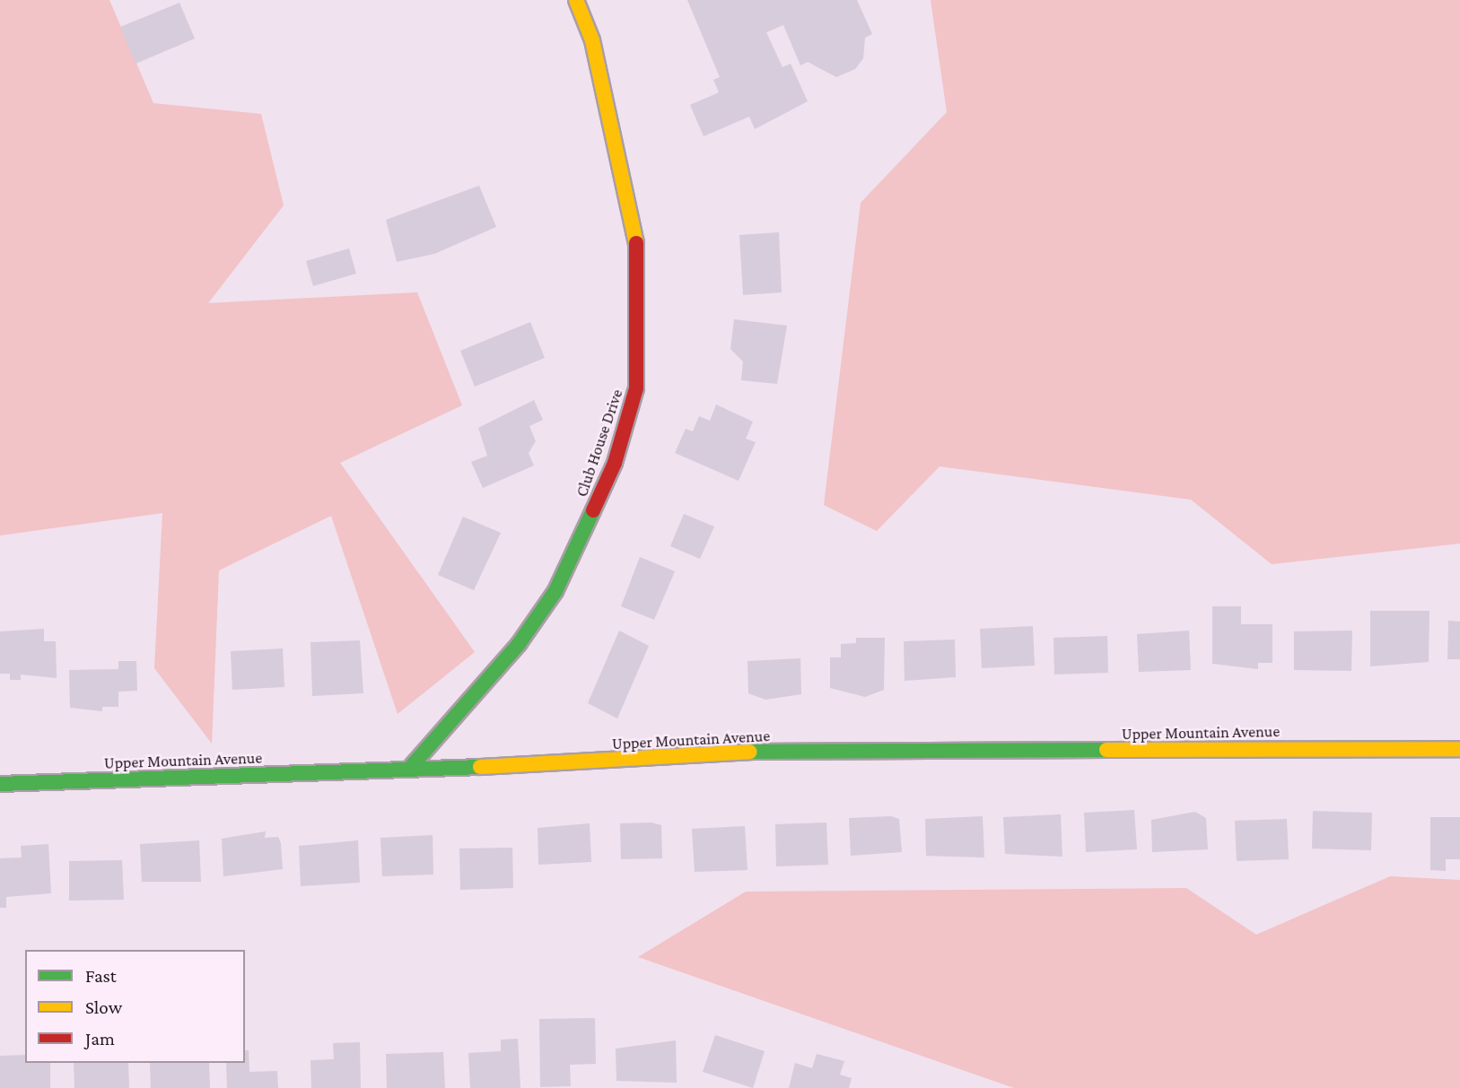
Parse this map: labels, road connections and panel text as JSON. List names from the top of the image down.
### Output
{
  "streets": {
    "street": ["Club House Drive", "Upper Mountain Avenue"]
  },
  "crossings": [
    ["Club House Drive", "Upper Mountain Avenue"]
  ],
  "legend": ["Fast", "Slow", "Jam"]
}
